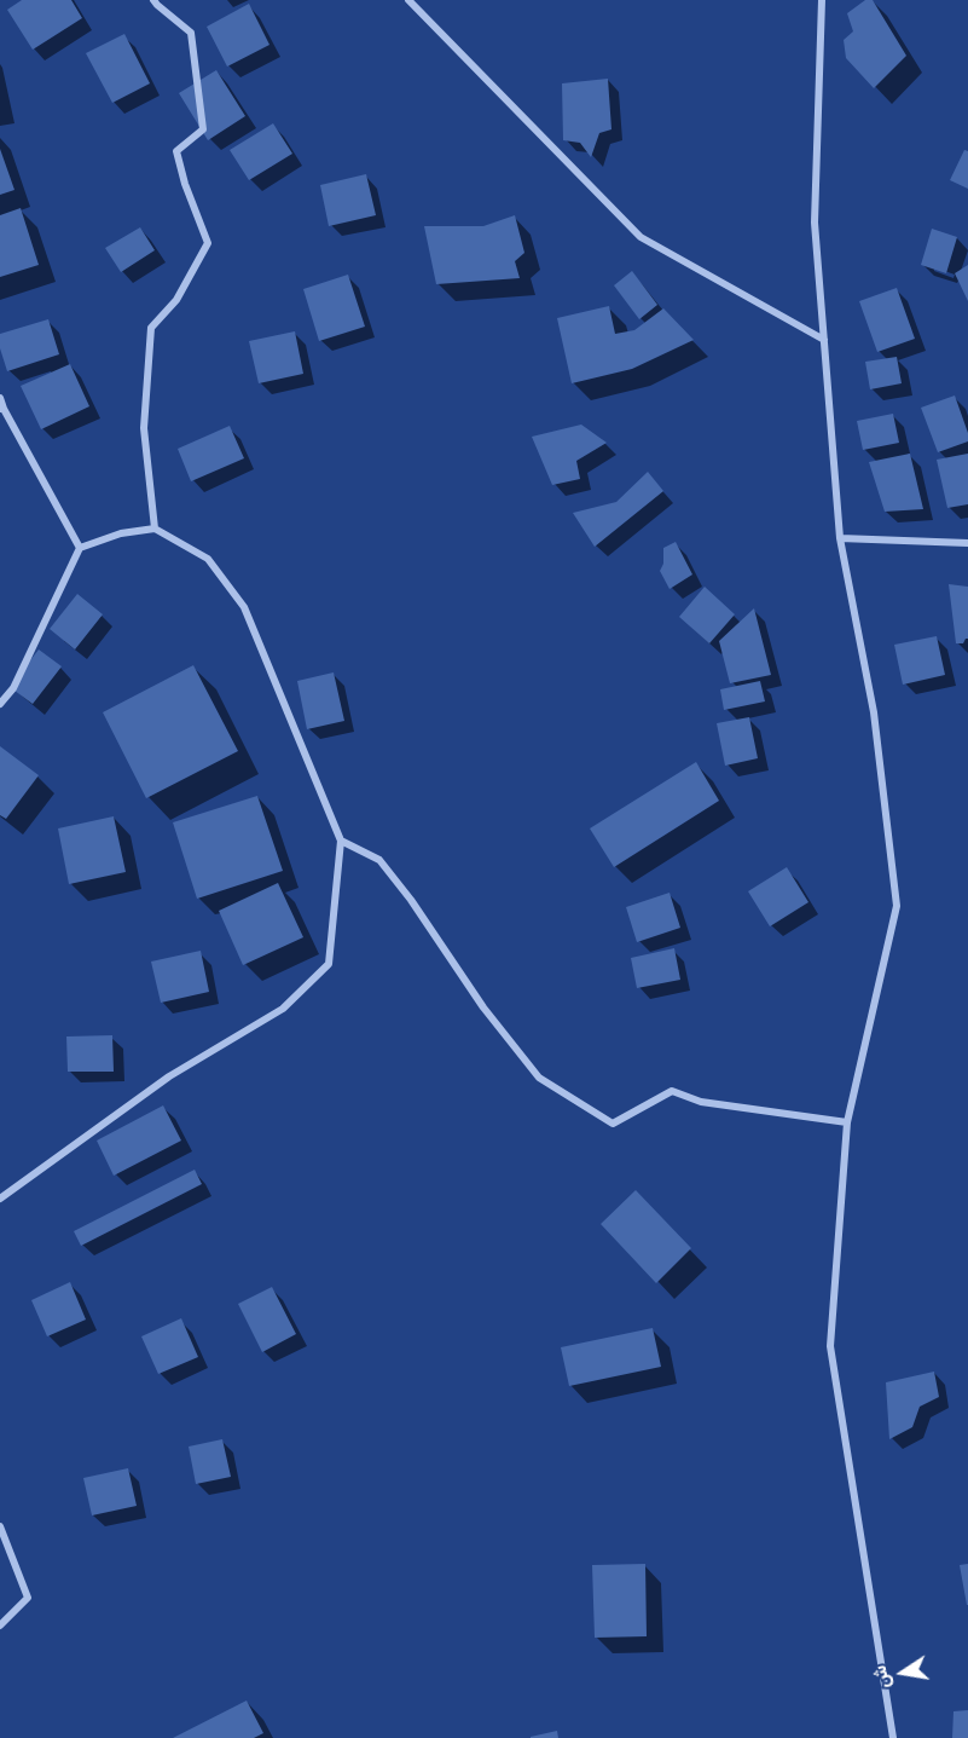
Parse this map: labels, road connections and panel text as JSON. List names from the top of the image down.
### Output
{
  "north": "left"
}
